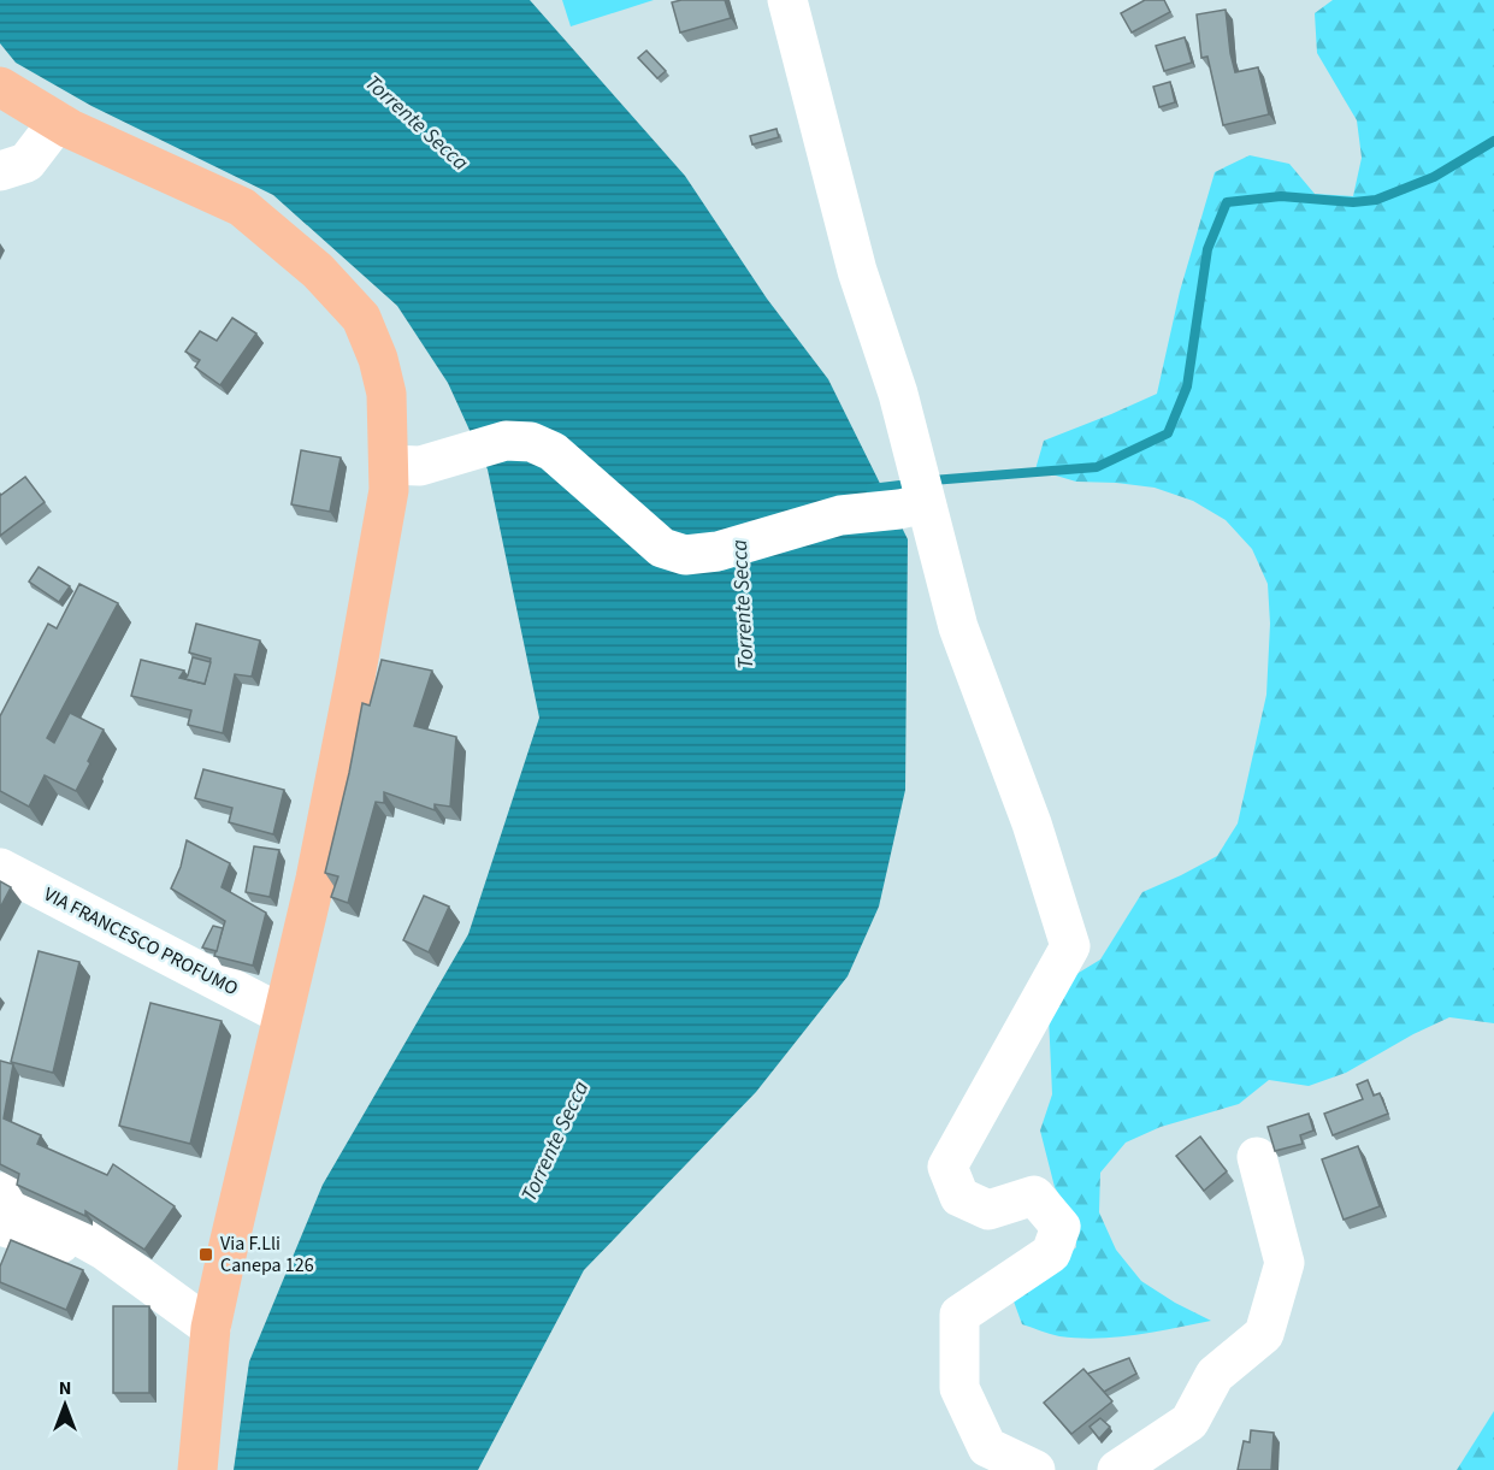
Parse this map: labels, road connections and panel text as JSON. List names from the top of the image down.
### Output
{
  "streets": {
    "street": ["VIA FRANCESCO PROFUMO"]
  },
  "water": ["Torrente Secca"],
  "places": {
    "transit": ["Via F.Lli Canepa 126"]
  },
  "north": "top"
}
